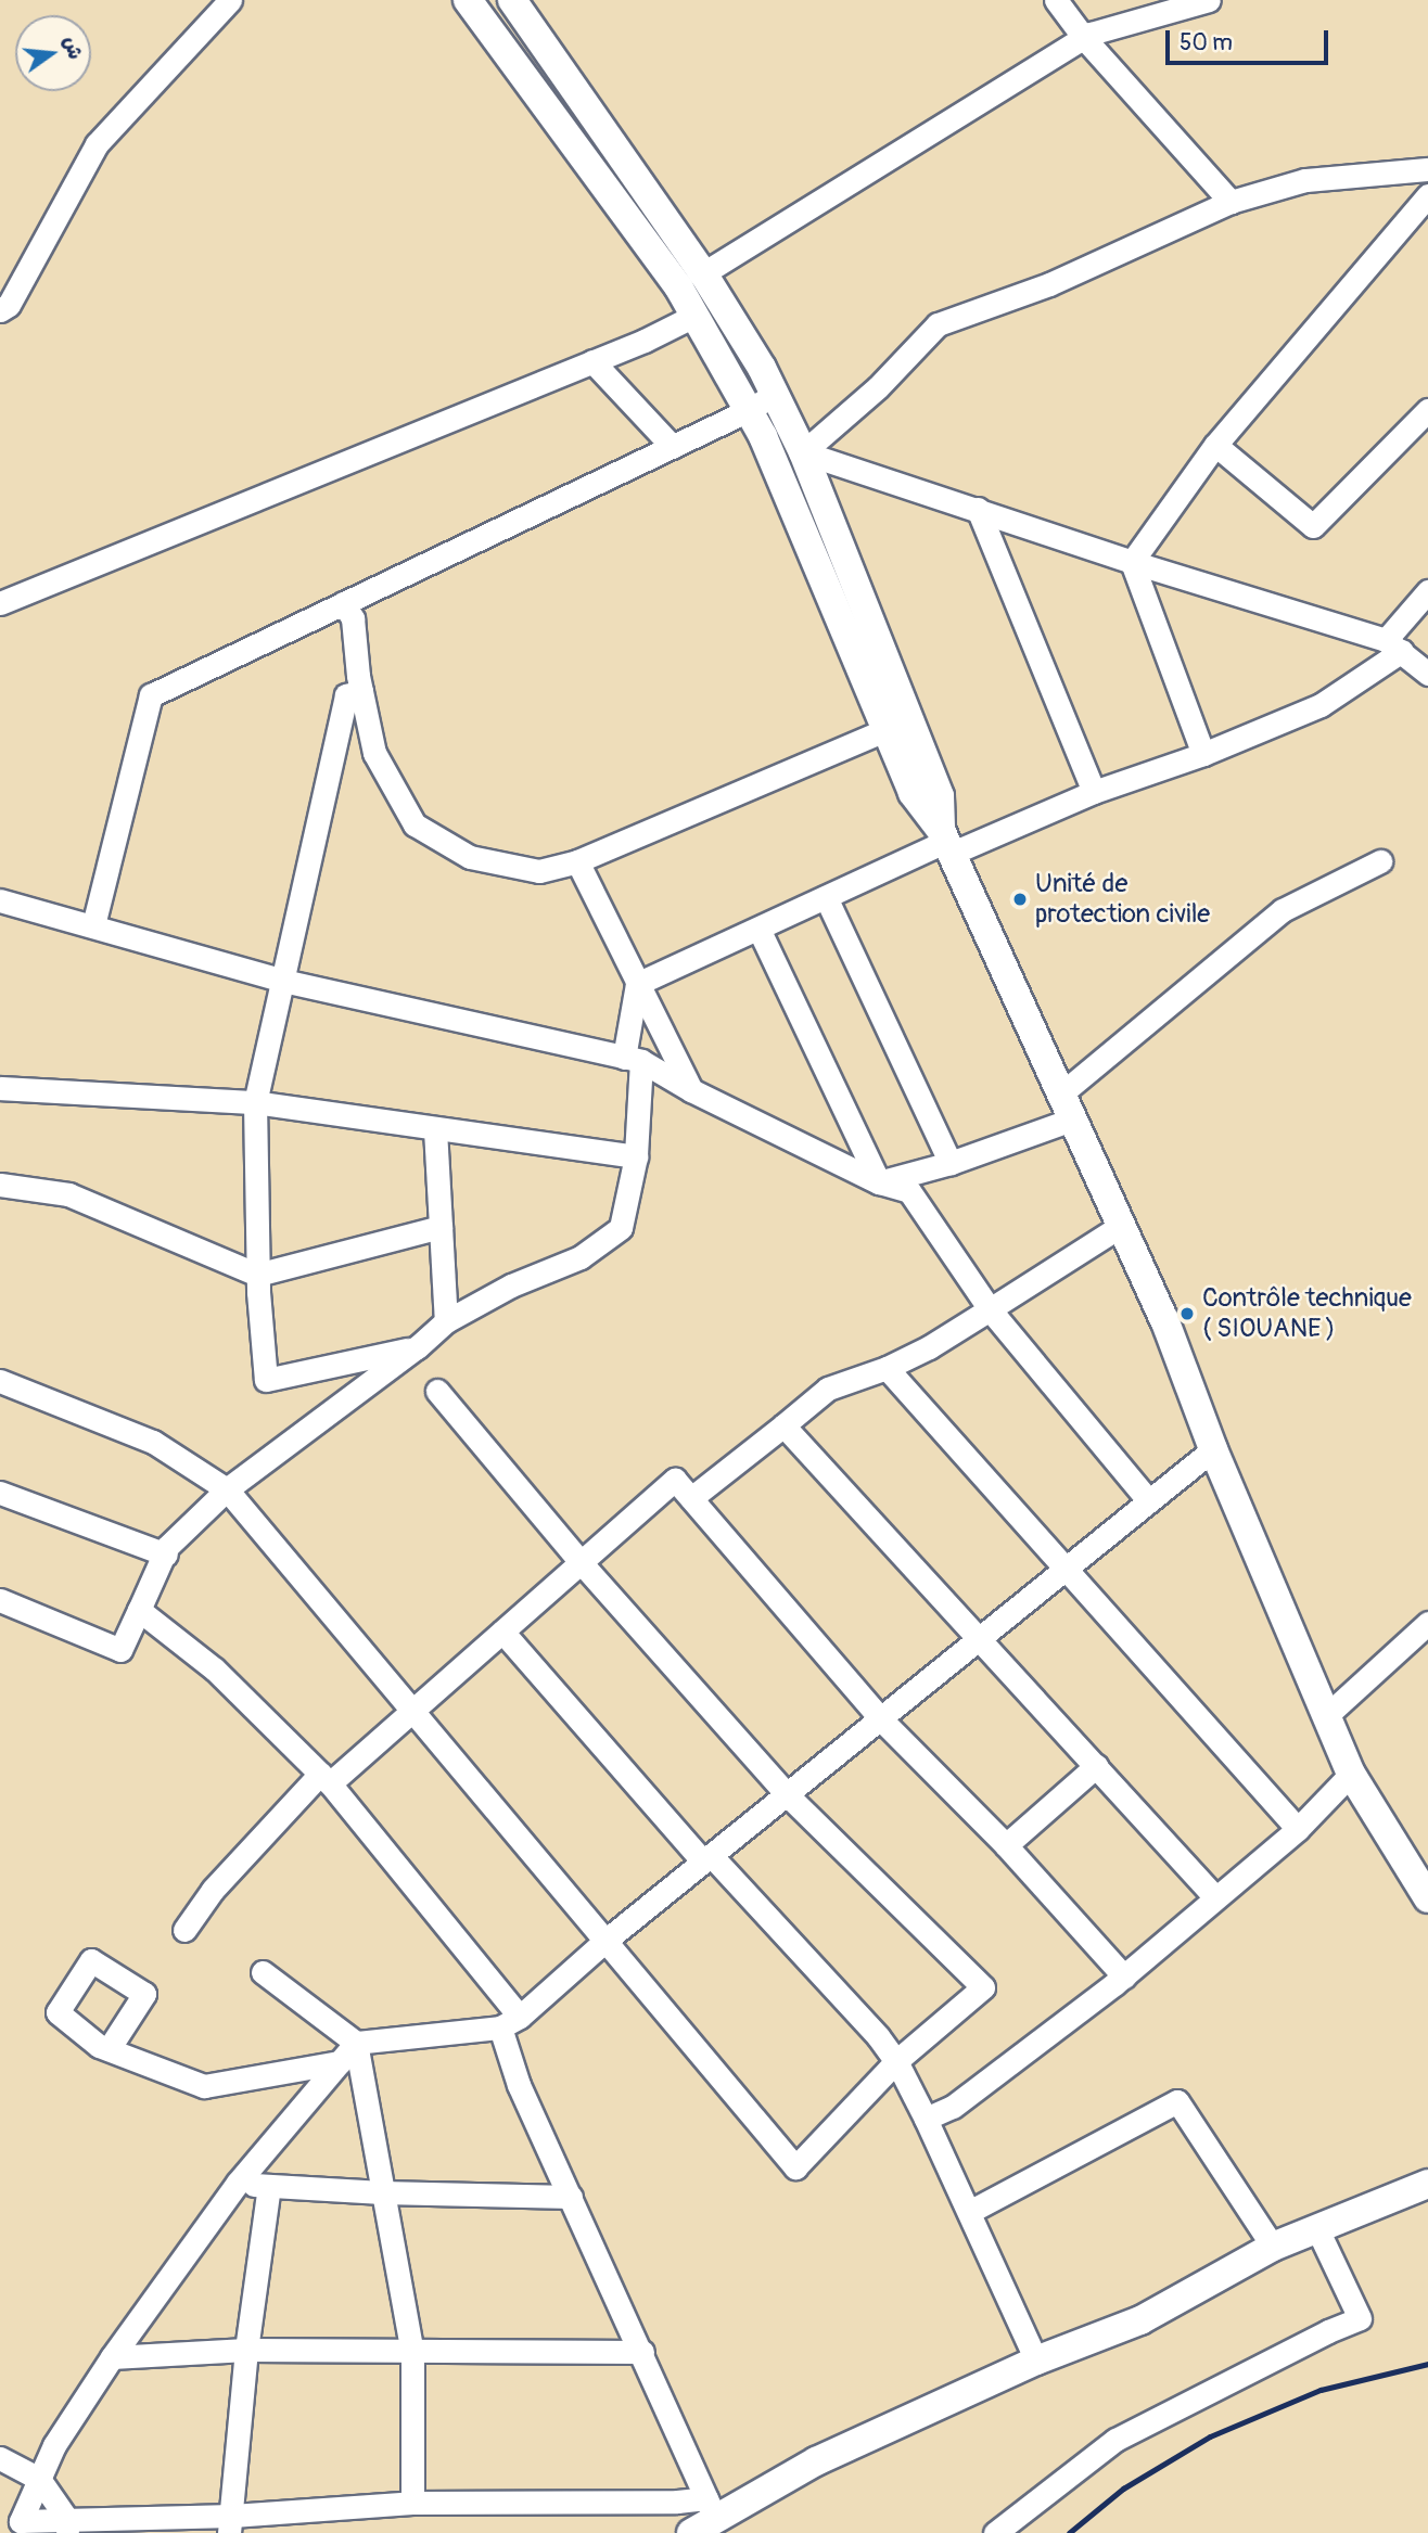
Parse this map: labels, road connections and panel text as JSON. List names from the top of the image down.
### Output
{
  "places": ["Unité de protection civile", "Contrôle technique ( SIOUANE )"],
  "scale_bar": "50 m",
  "north": "right"
}
